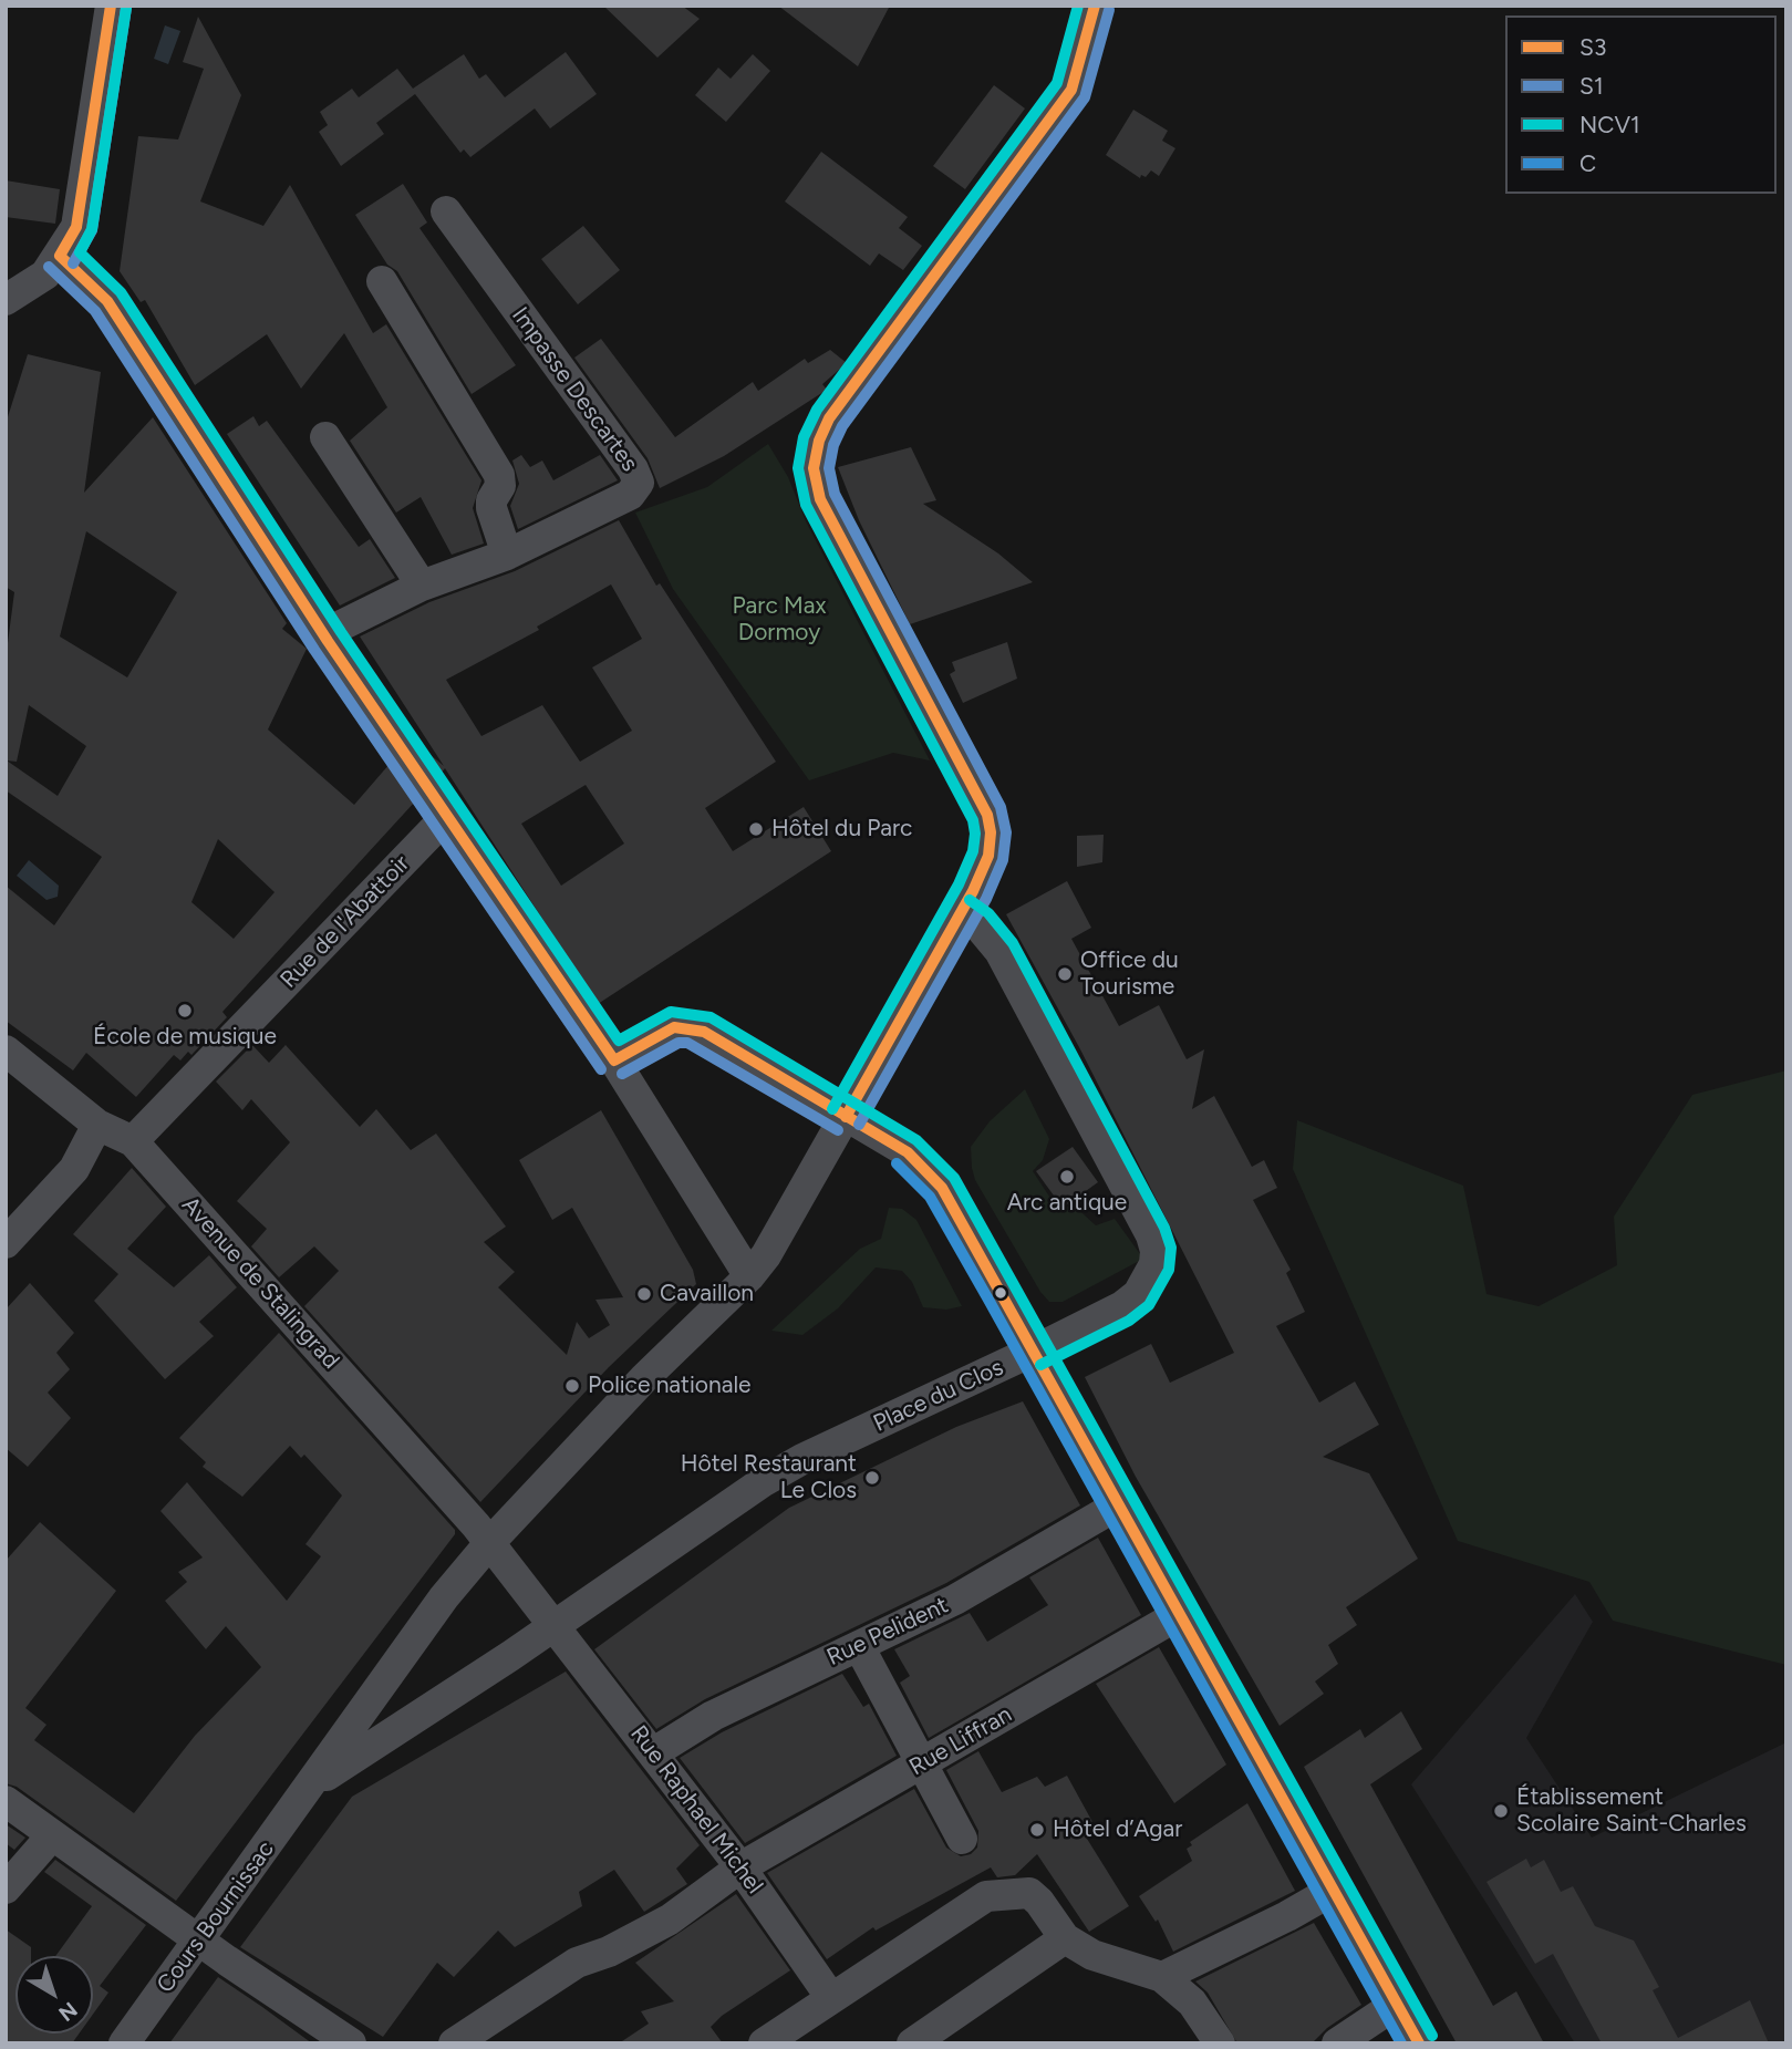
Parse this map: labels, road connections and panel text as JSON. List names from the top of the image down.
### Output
{
  "streets": {
    "street": [
      "Impasse Descartes",
      "Rue de l'Abattoir",
      "Avenue de Stalingrad",
      "Place du Clos",
      "Rue Pelident",
      "Rue Liffran",
      "Rue Raphael Michel",
      "Cours Bournissac"
    ]
  },
  "crossings": [
    ["Rue de l'Abattoir", "Avenue de Stalingrad"],
    ["Avenue de Stalingrad", "Cours Bournissac"],
    ["Place du Clos", "Rue Raphael Michel"],
    ["Place du Clos", "Cours Bournissac"],
    ["Rue Pelident", "Rue Raphael Michel"],
    ["Rue Liffran", "Rue Raphael Michel"],
    ["Rue Raphael Michel", "Cours Bournissac"]
  ],
  "parks": ["Parc Max Dormoy"],
  "places": [
    "Hôtel du Parc",
    "Office du Tourisme",
    "École de musique",
    "Arc antique",
    "Cavaillon",
    "Police nationale",
    "Hôtel Restaurant Le Clos",
    "Établissement Scolaire Saint-Charles",
    "Hôtel d’Agar"
  ],
  "lines": [
    "transit line S3",
    "transit line NCV1",
    "transit line S1",
    "transit line C"
  ],
  "legend": [
    "S3",
    "S1",
    "NCV1",
    "C"
  ],
  "north": "bottom right"
}
